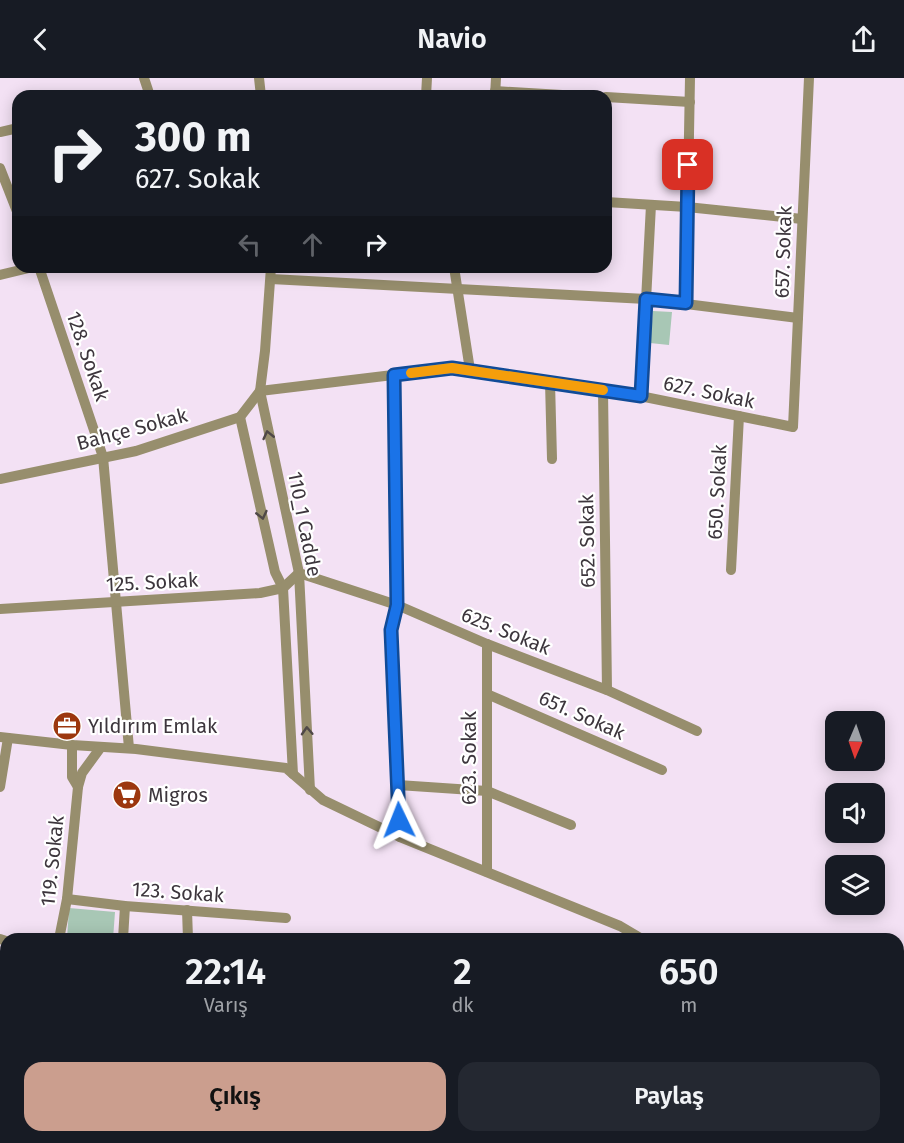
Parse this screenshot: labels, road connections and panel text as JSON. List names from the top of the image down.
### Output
{
  "streets": {
    "street": [
      "657. Sokak",
      "128. Sokak",
      "627. Sokak",
      "Bahçe Sokak",
      "650. Sokak",
      "110_1 Cadde",
      "652. Sokak",
      "125. Sokak",
      "625. Sokak",
      "651. Sokak",
      "623. Sokak",
      "119. Sokak",
      "123. Sokak"
    ]
  },
  "crossings": [
    ["657. Sokak", "627. Sokak"],
    ["128. Sokak", "Bahçe Sokak"],
    ["128. Sokak", "125. Sokak"],
    ["627. Sokak", "650. Sokak"],
    ["627. Sokak", "110_1 Cadde"],
    ["627. Sokak", "652. Sokak"],
    ["Bahçe Sokak", "110_1 Cadde"],
    ["110_1 Cadde", "125. Sokak"],
    ["110_1 Cadde", "625. Sokak"],
    ["652. Sokak", "625. Sokak"],
    ["625. Sokak", "623. Sokak"],
    ["651. Sokak", "623. Sokak"],
    ["119. Sokak", "123. Sokak"]
  ],
  "places": {
    "office": ["Yıldırım Emlak"],
    "supermarket": ["Migros"]
  },
  "north": "bottom",
  "page": {
    "header": "Navio",
    "turn": ["300 m", "627. Sokak"],
    "eta": [
      "22:14",
      "Varış",
      "2",
      "dk",
      "650",
      "m"
    ],
    "buttons": ["Çıkış", "Paylaş"]
  }
}
